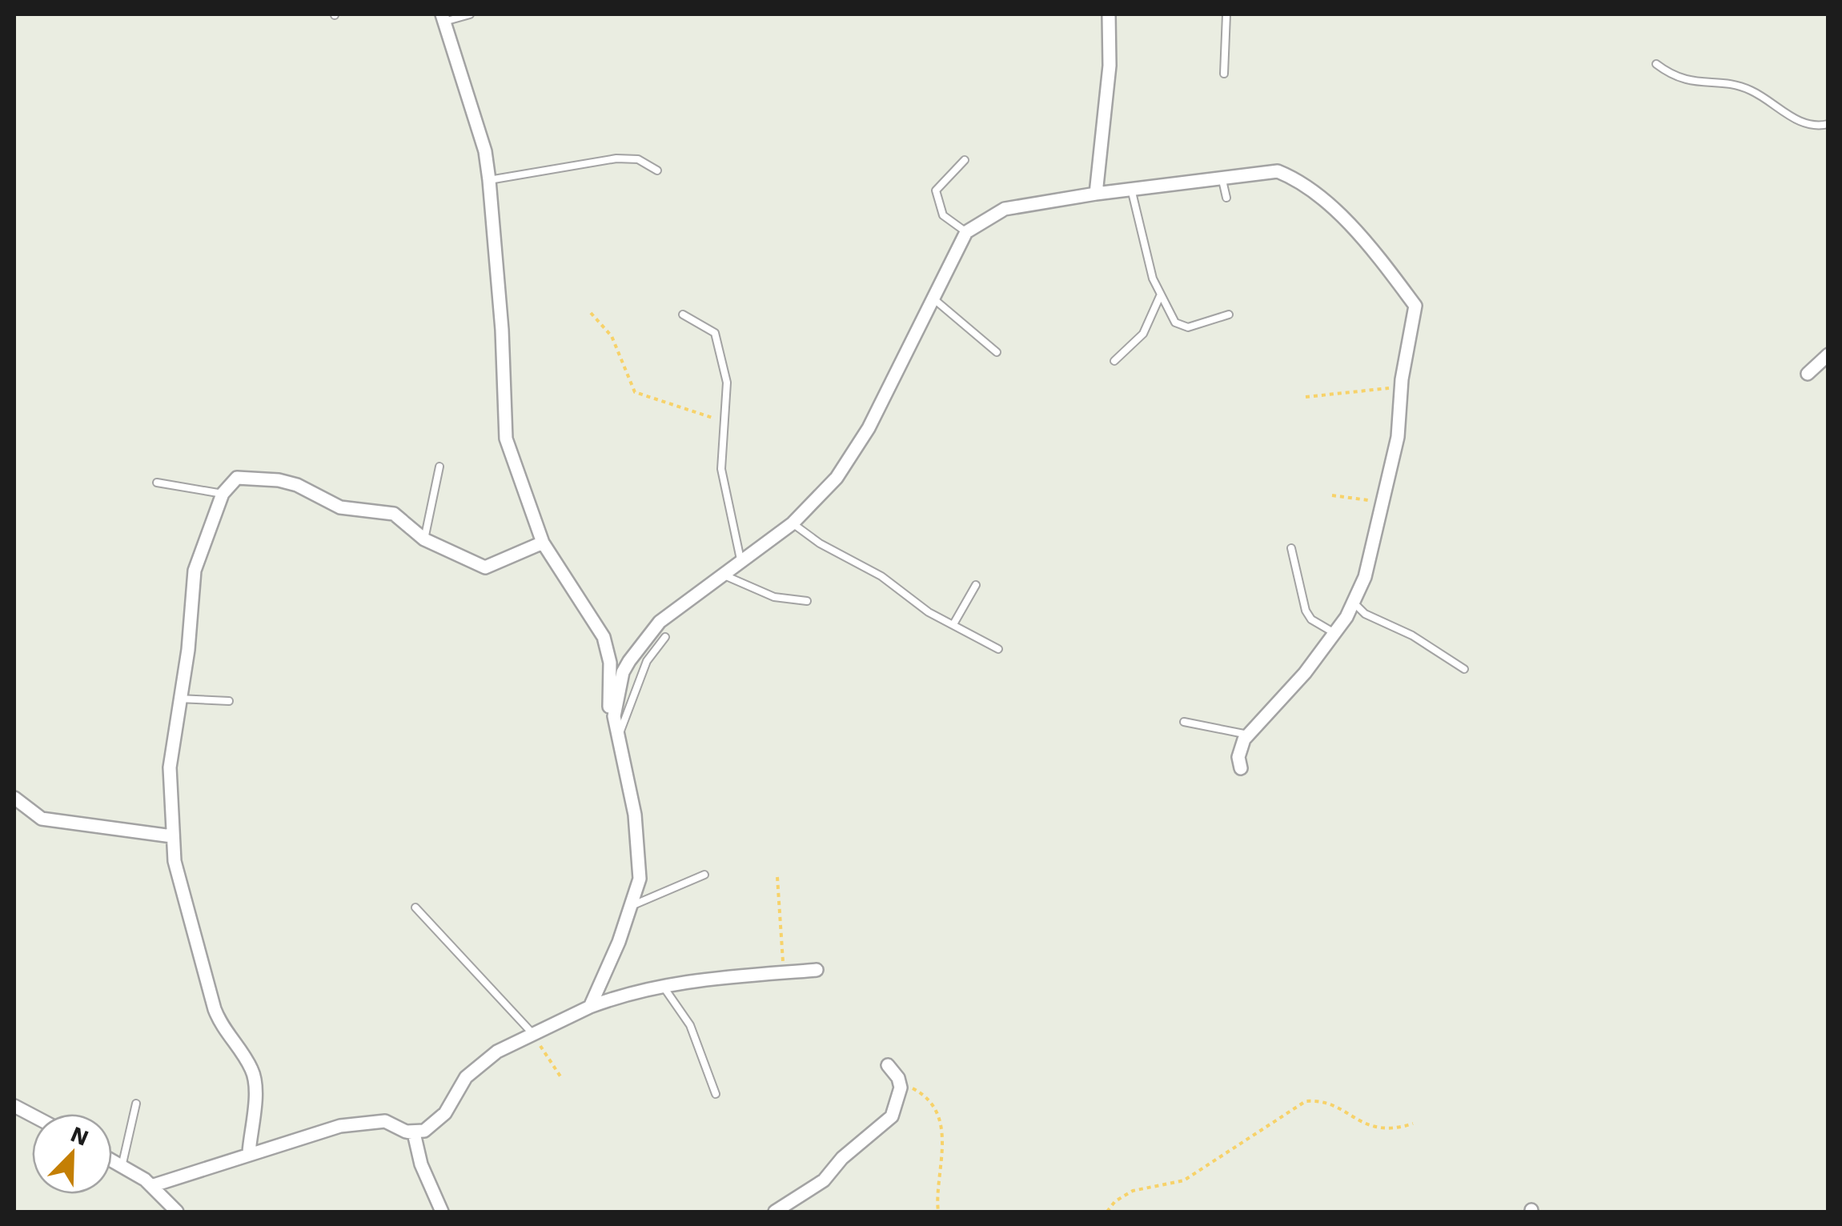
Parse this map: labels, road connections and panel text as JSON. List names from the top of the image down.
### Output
{
  "north": "top right"
}
